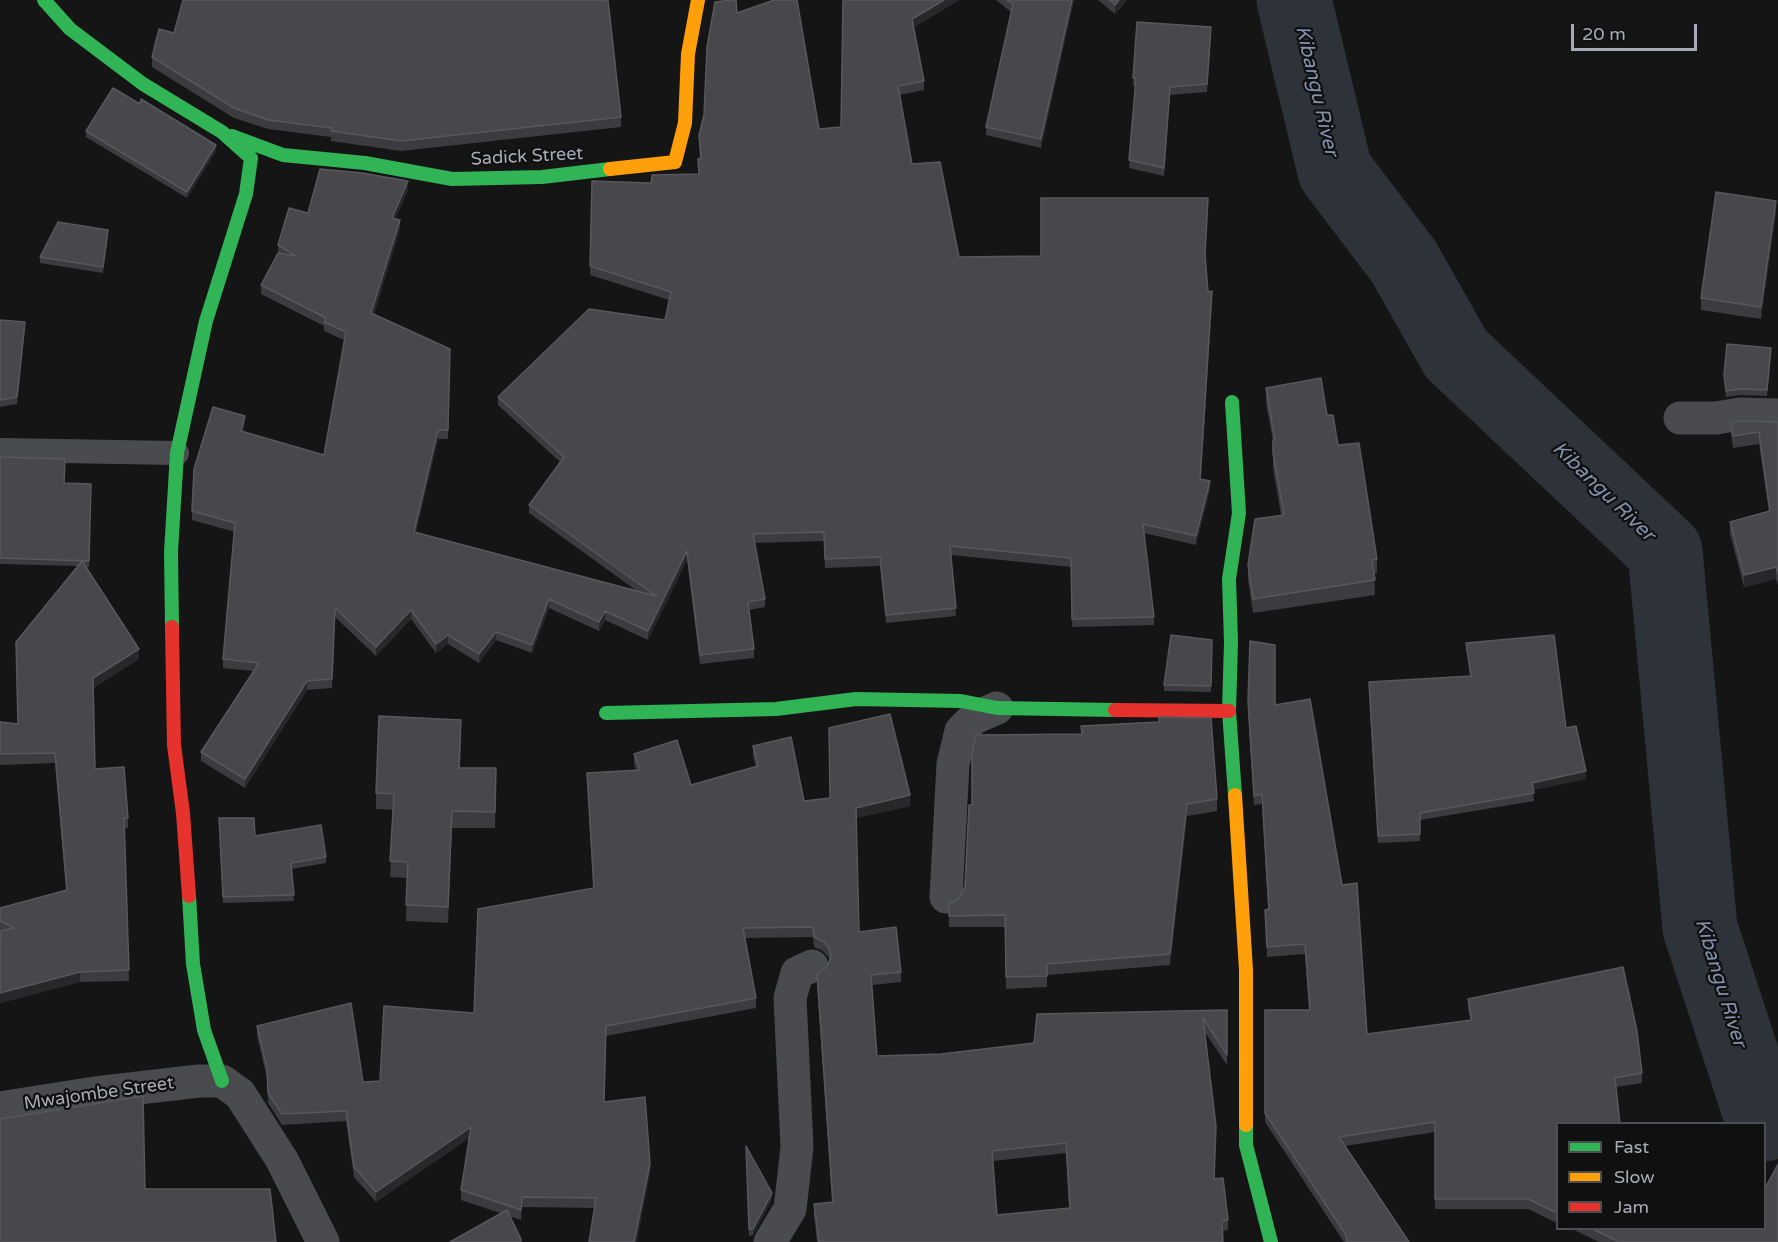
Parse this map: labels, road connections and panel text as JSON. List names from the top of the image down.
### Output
{
  "streets": {
    "street": ["Sadick Street", "Mwajombe Street"]
  },
  "water": ["Kibangu River"],
  "legend": ["Fast", "Slow", "Jam"],
  "scale_bar": "20 m"
}
